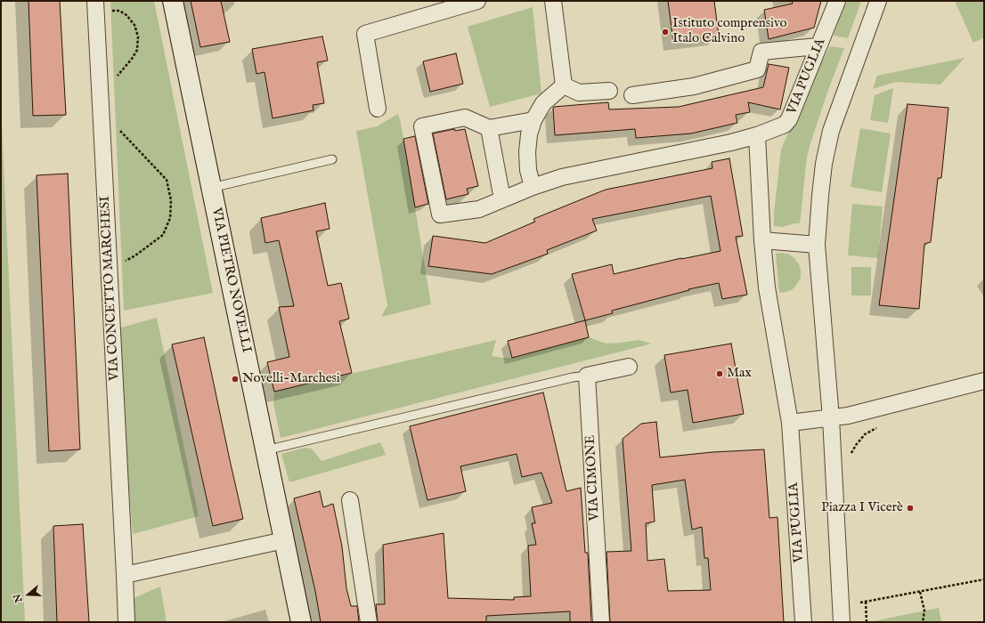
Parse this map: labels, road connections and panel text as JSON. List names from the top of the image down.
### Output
{
  "streets": {
    "main road": ["VIA PIETRO NOVELLI"],
    "street": ["VIA PUGLIA", "VIA CONCETTO MARCHESI", "VIA CIMONE"]
  },
  "places": [
    "Istituto comprensivo Italo Calvino",
    "Max",
    "Novelli-Marchesi",
    "Piazza I Vicerè"
  ],
  "north": "left"
}
